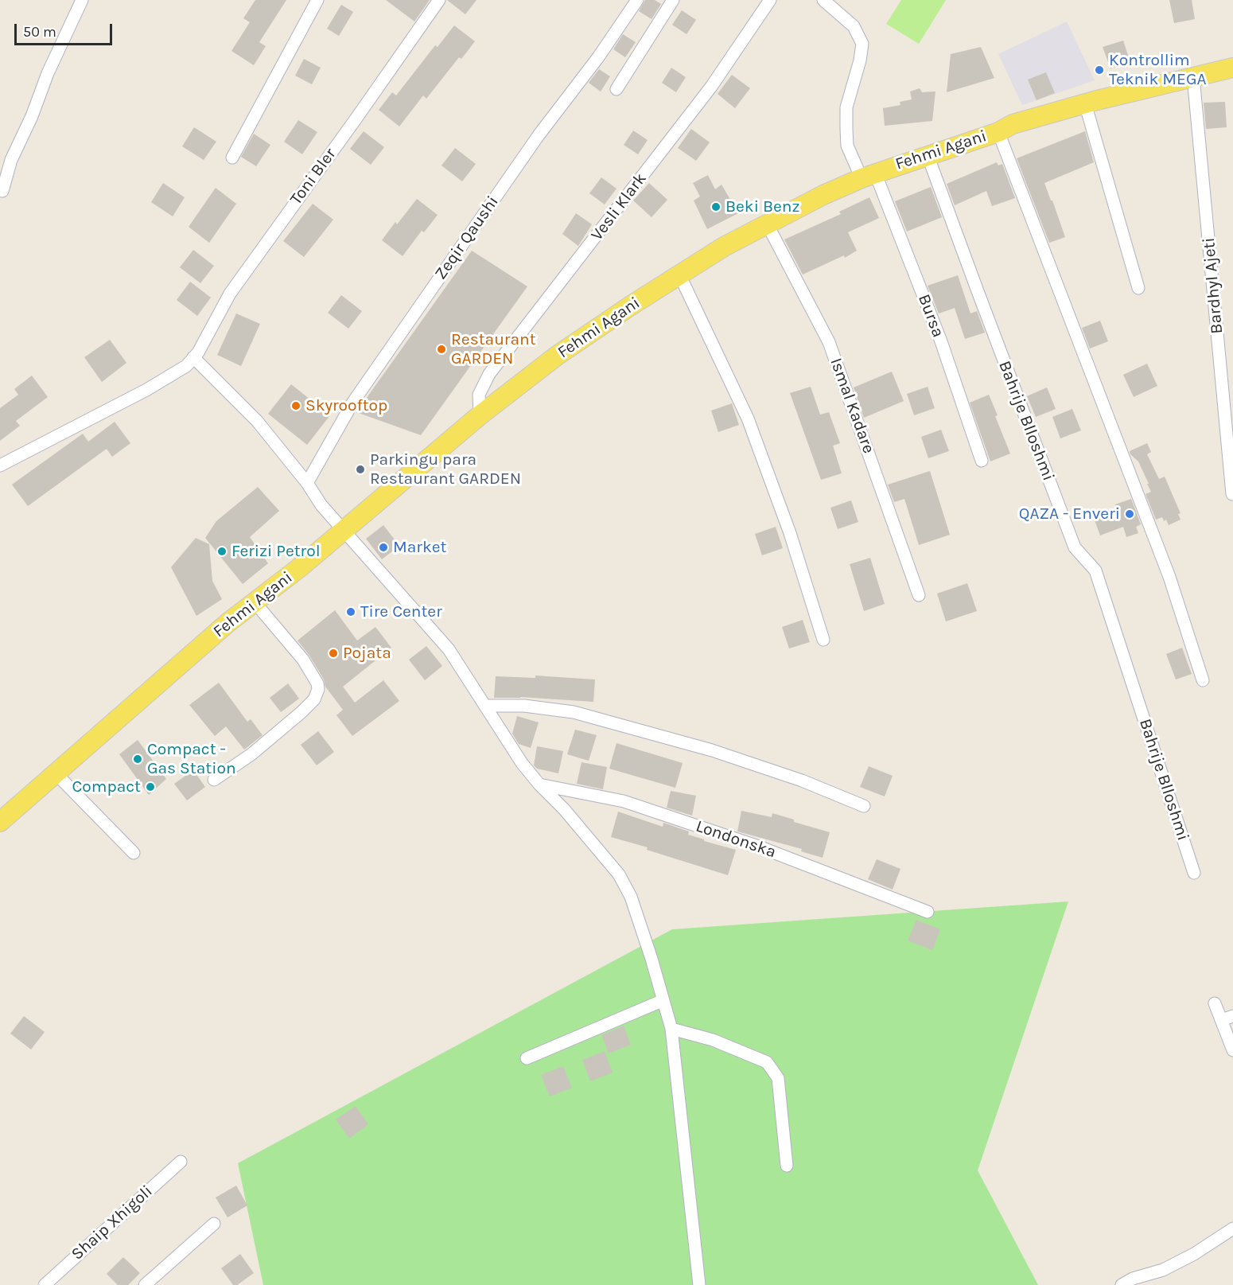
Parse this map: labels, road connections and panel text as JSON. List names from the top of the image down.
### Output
{
  "streets": {
    "main road": ["Fehmi Agani"],
    "street": [
      "Toni Bler",
      "Vesli Klark",
      "Zeqir Qaushi",
      "Bardhyl Ajeti",
      "Bursa",
      "Ismal Kadare",
      "Bahrije Blloshmi",
      "Londonska",
      "Shaip Xhigoli"
    ]
  },
  "crossings": [
    ["Fehmi Agani", "Vesli Klark"],
    ["Fehmi Agani", "Bardhyl Ajeti"],
    ["Fehmi Agani", "Bursa"],
    ["Fehmi Agani", "Ismal Kadare"],
    ["Fehmi Agani", "Bahrije Blloshmi"]
  ],
  "places": [
    "Kontrollim Teknik MEGA",
    "Beki Benz",
    "Restaurant GARDEN",
    "Skyrooftop",
    "Parkingu para Restaurant GARDEN",
    "QAZA - Enveri",
    "Market",
    "Ferizi Petrol",
    "Tire Center",
    "Pojata",
    "Compact - Gas Station",
    "Compact"
  ],
  "scale_bar": "50 m"
}
